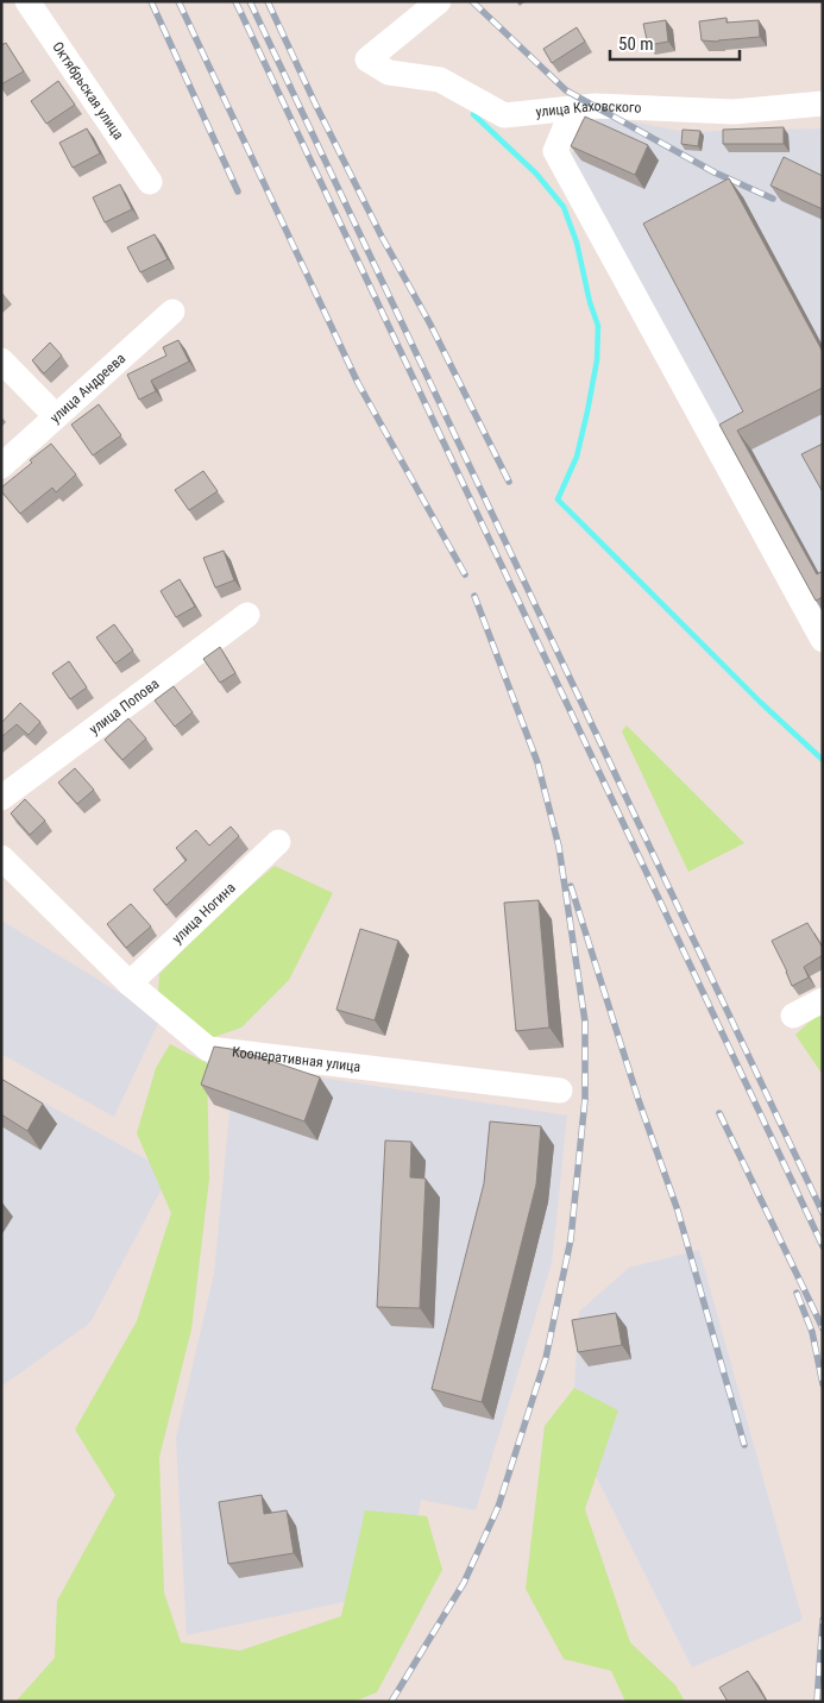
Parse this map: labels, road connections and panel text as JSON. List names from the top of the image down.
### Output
{
  "streets": {
    "street": [
      "Октябрьская улица",
      "улица Каховского",
      "улица Андреева",
      "улица Попова",
      "улица Ногина",
      "Кооперативная улица"
    ]
  },
  "crossings": [
    ["улица Ногина", "Кооперативная улица"]
  ],
  "scale_bar": "50 m"
}
